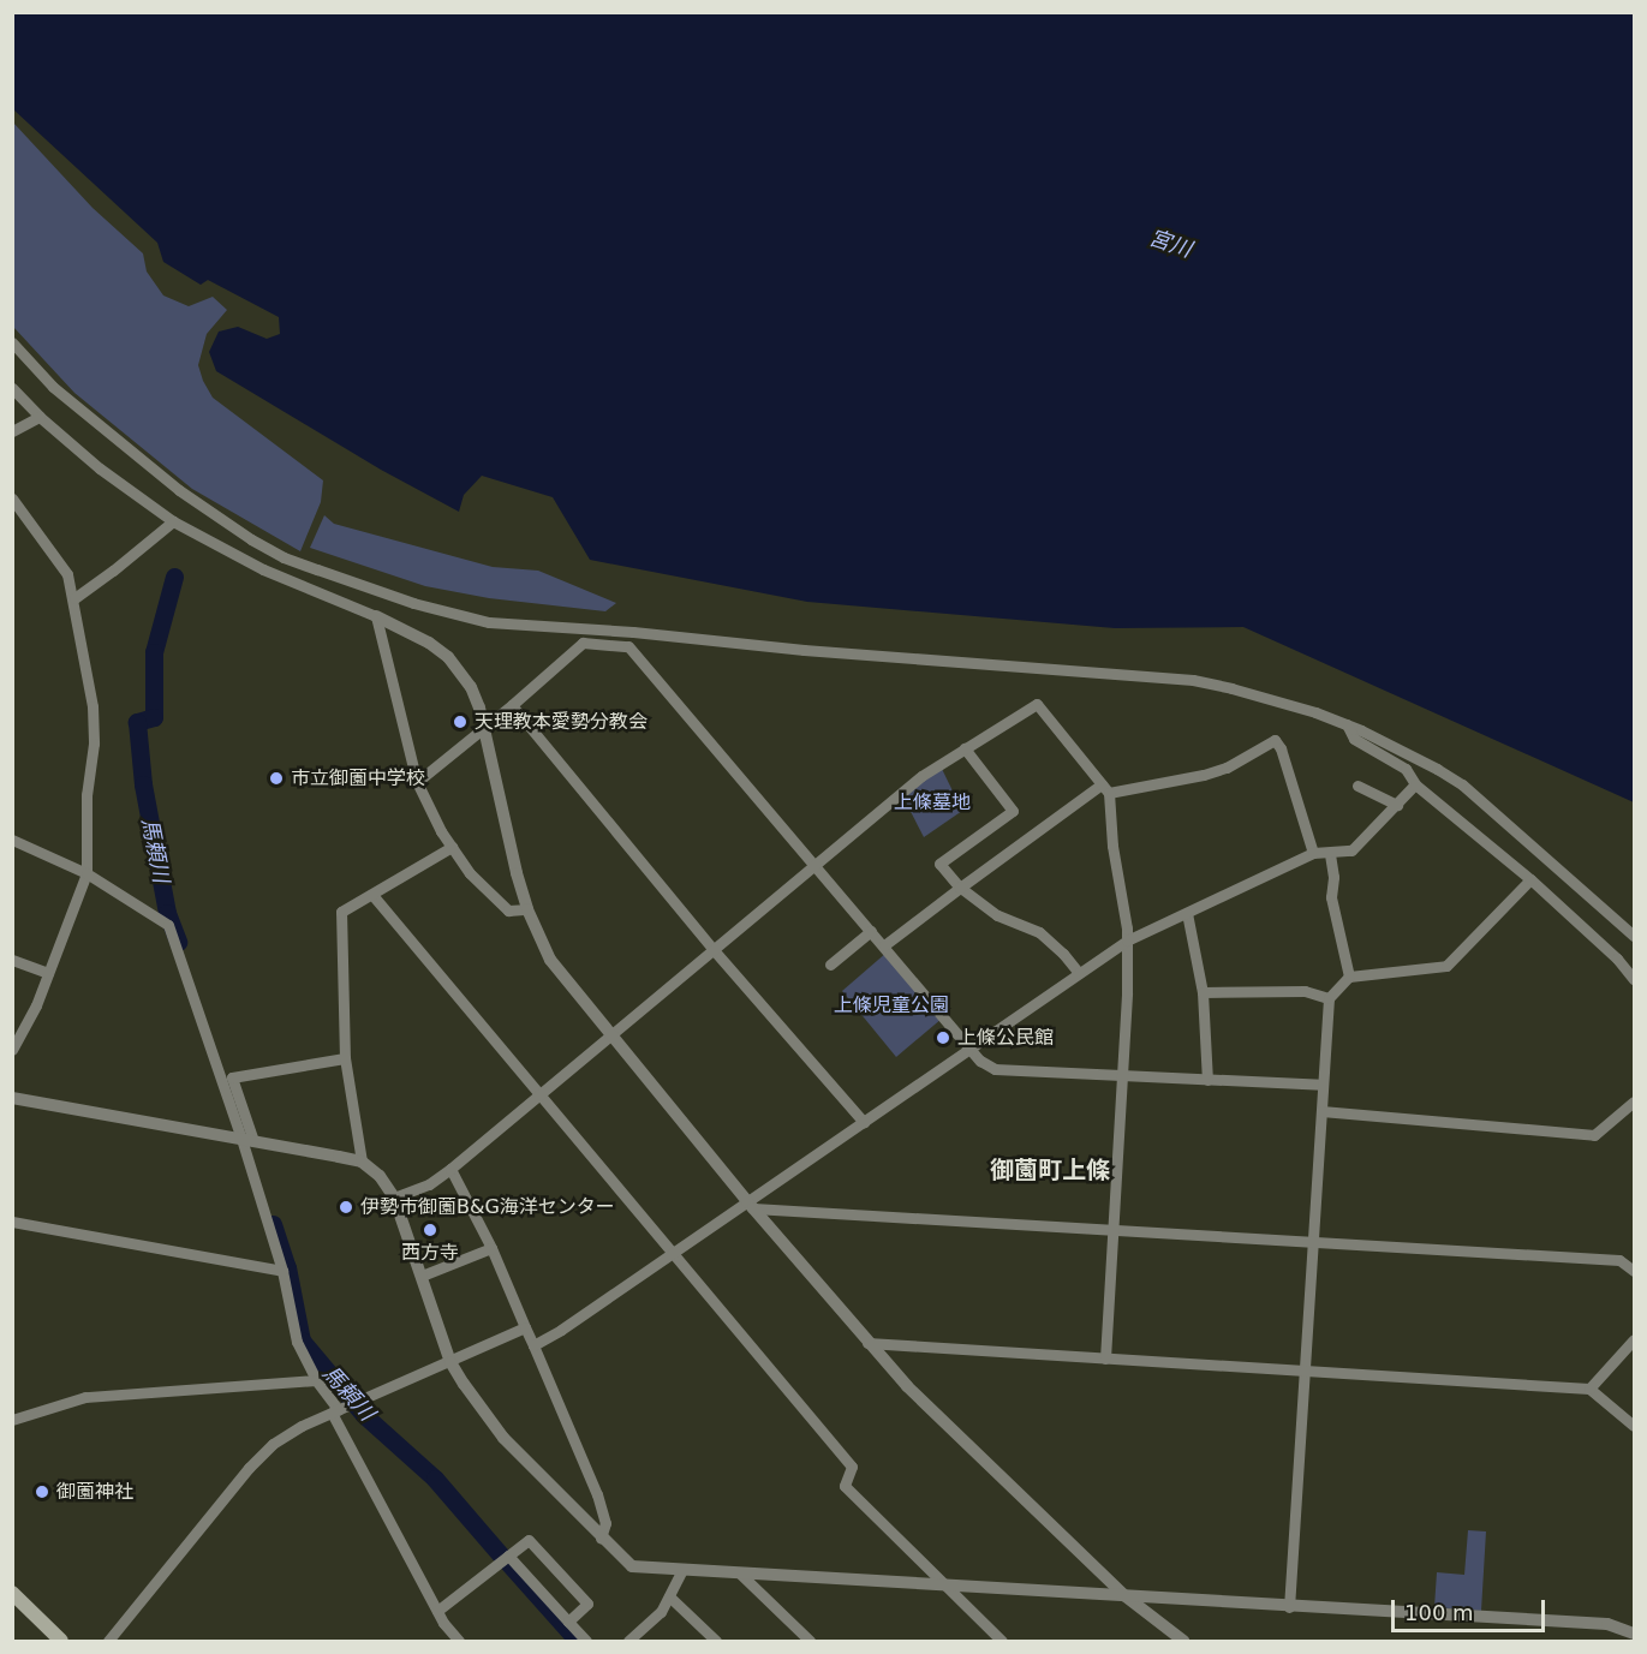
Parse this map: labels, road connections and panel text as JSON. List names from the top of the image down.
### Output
{
  "districts": ["御薗町上條"],
  "water": ["宮川", "馬頼川"],
  "parks": ["上條墓地", "上條児童公園"],
  "places": [
    "天理教本愛勢分教会",
    "市立御薗中学校",
    "上條公民館",
    "伊勢市御薗B&G海洋センター",
    "西方寺",
    "御薗神社"
  ],
  "scale_bar": "100 m"
}
